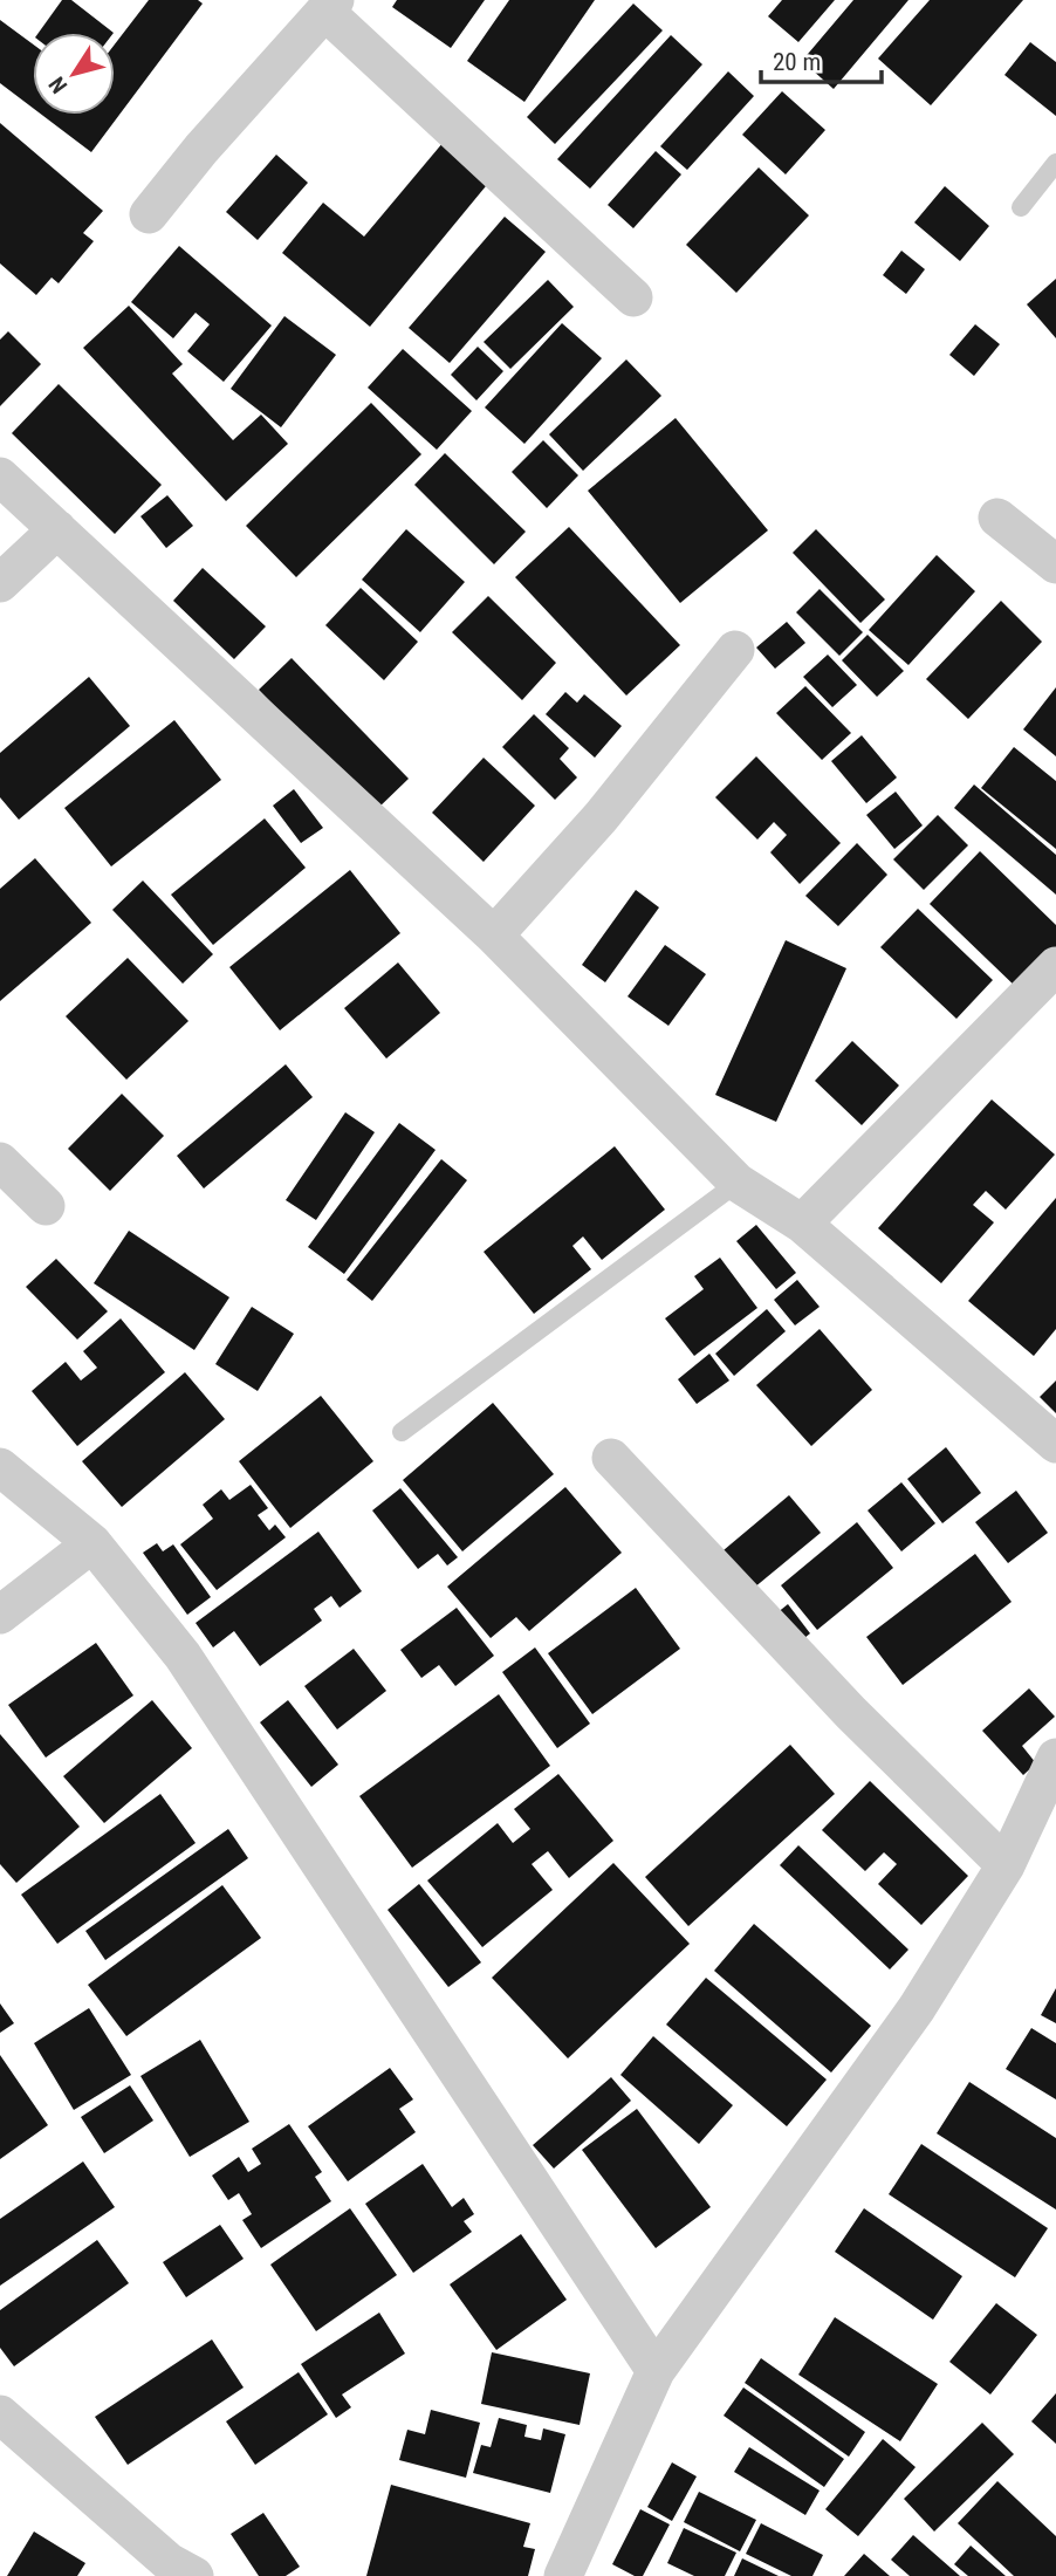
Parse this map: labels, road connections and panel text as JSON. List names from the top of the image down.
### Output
{
  "scale_bar": "20 m",
  "north": "bottom left"
}
